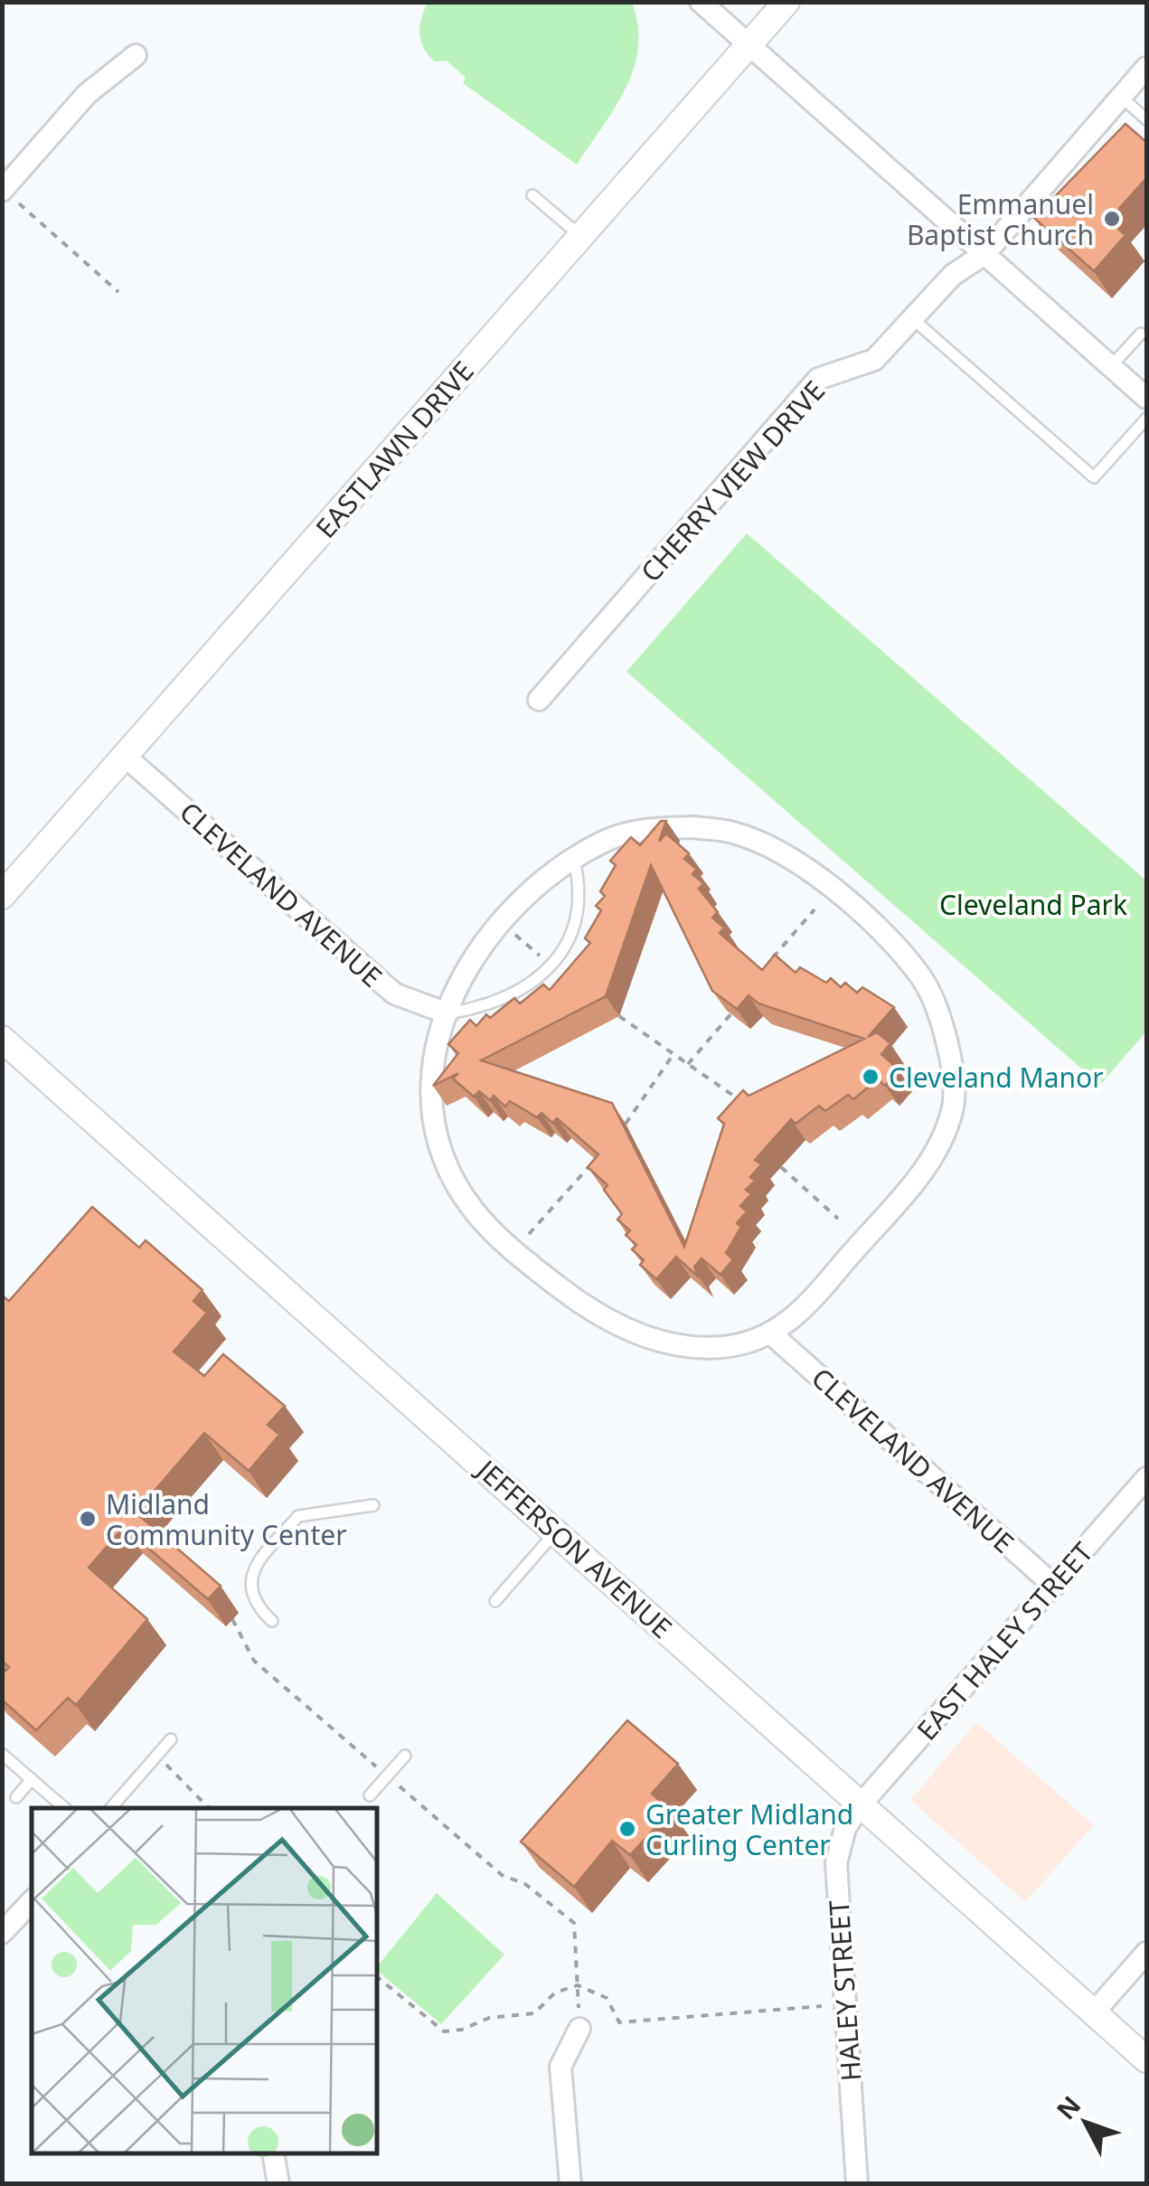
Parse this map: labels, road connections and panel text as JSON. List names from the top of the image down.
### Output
{
  "streets": {
    "street": [
      "EASTLAWN DRIVE",
      "CHERRY VIEW DRIVE",
      "CLEVELAND AVENUE",
      "JEFFERSON AVENUE",
      "EAST HALEY STREET",
      "HALEY STREET"
    ]
  },
  "crossings": [
    ["EASTLAWN DRIVE", "CLEVELAND AVENUE"],
    ["CLEVELAND AVENUE", "EAST HALEY STREET"],
    ["JEFFERSON AVENUE", "EAST HALEY STREET"],
    ["JEFFERSON AVENUE", "HALEY STREET"],
    ["EAST HALEY STREET", "HALEY STREET"]
  ],
  "parks": ["Cleveland Park"],
  "places": [
    "Emmanuel Baptist Church",
    "Cleveland Manor",
    "Midland Community Center",
    "Greater Midland Curling Center"
  ],
  "north": "top left"
}
